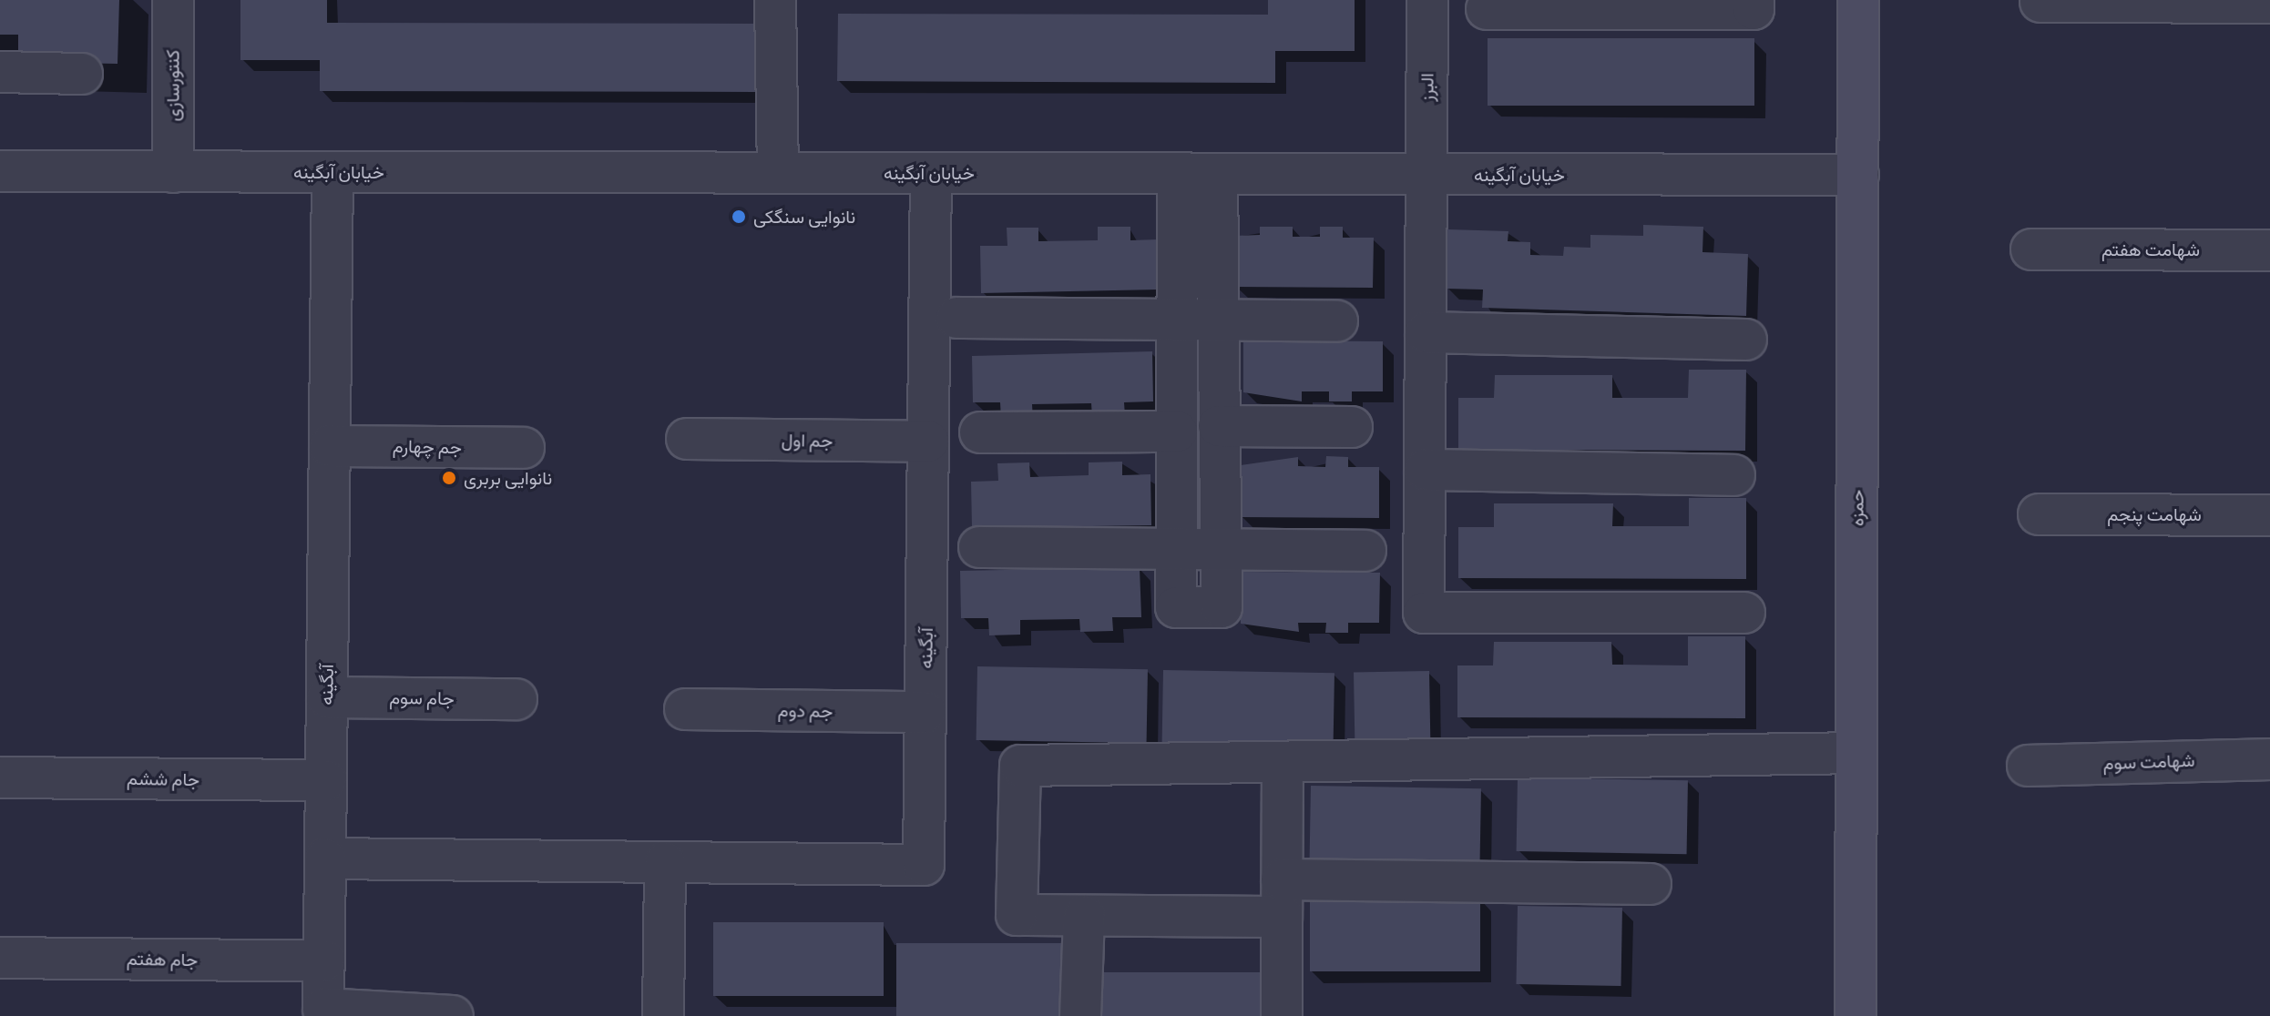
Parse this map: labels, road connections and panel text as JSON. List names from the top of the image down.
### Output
{
  "streets": {
    "main road": ["حمزه"],
    "street": [
      "کنتورسازی",
      "البرز",
      "خیابان آبگینه",
      "شهامت هفتم",
      "جم اول",
      "جم چهارم",
      "شهامت پنجم",
      "آبگینه",
      "جام سوم",
      "جم دوم",
      "شهامت سوم",
      "جام ششم",
      "جام هفتم"
    ]
  },
  "crossings": [
    ["کنتورسازی", "خیابان آبگینه"],
    ["البرز", "خیابان آبگینه"],
    ["خیابان آبگینه", "حمزه"],
    ["خیابان آبگینه", "آبگینه"],
    ["جم اول", "آبگینه"],
    ["جم چهارم", "آبگینه"],
    ["آبگینه", "جام سوم"],
    ["آبگینه", "جم دوم"],
    ["آبگینه", "جام ششم"]
  ],
  "places": ["نانوایی سنگکی", "نانوایی بربری"]
}
